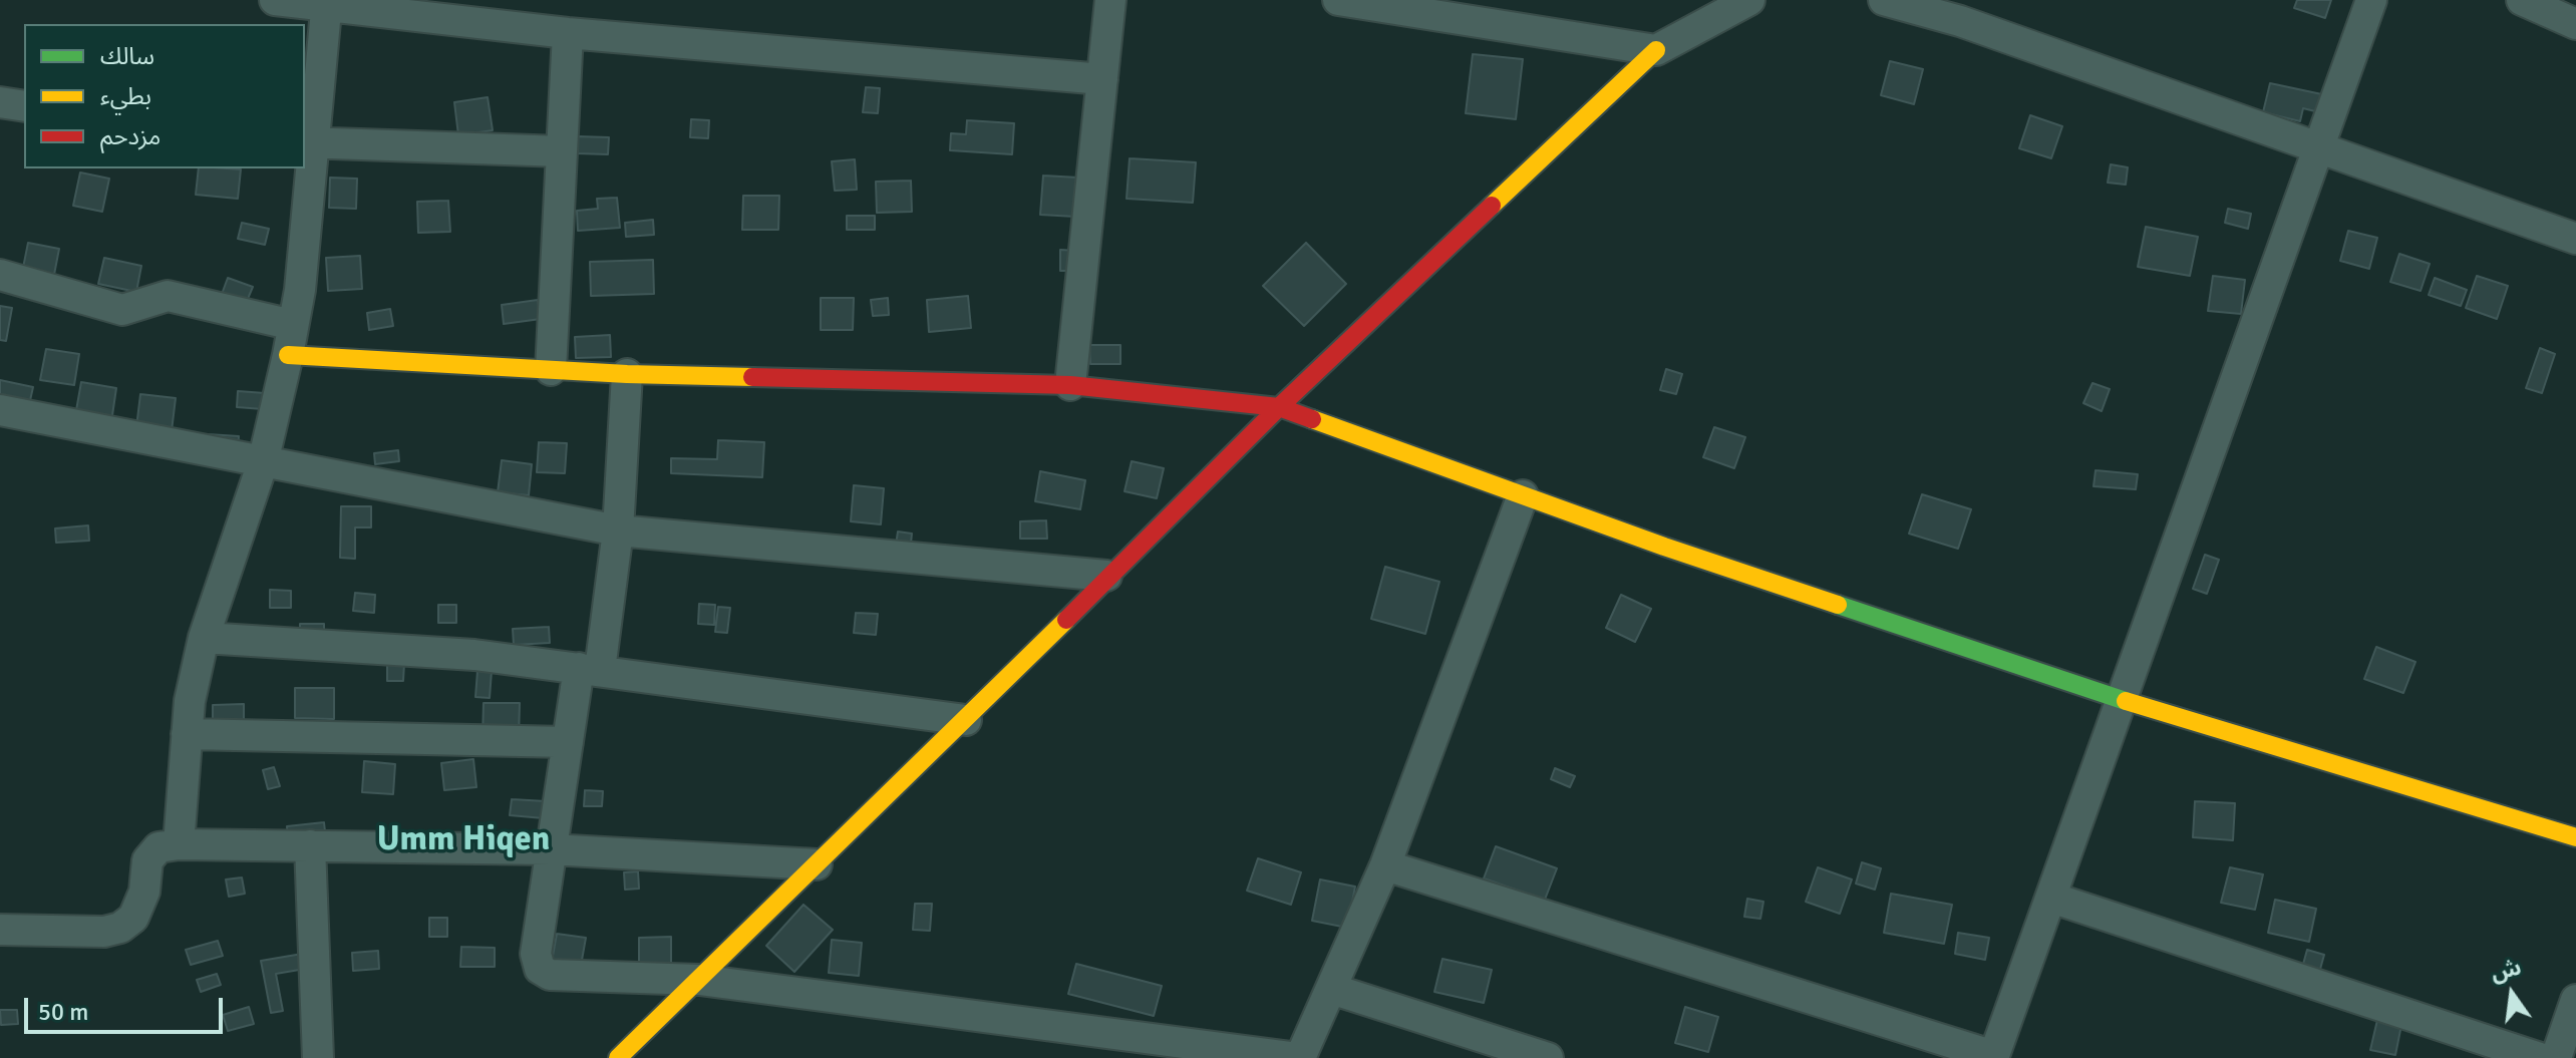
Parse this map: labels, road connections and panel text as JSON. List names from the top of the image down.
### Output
{
  "districts": ["Umm Hiqen"],
  "legend": ["سالك", "بطيء", "مزدحم"],
  "scale_bar": "50 m",
  "north": "top"
}
